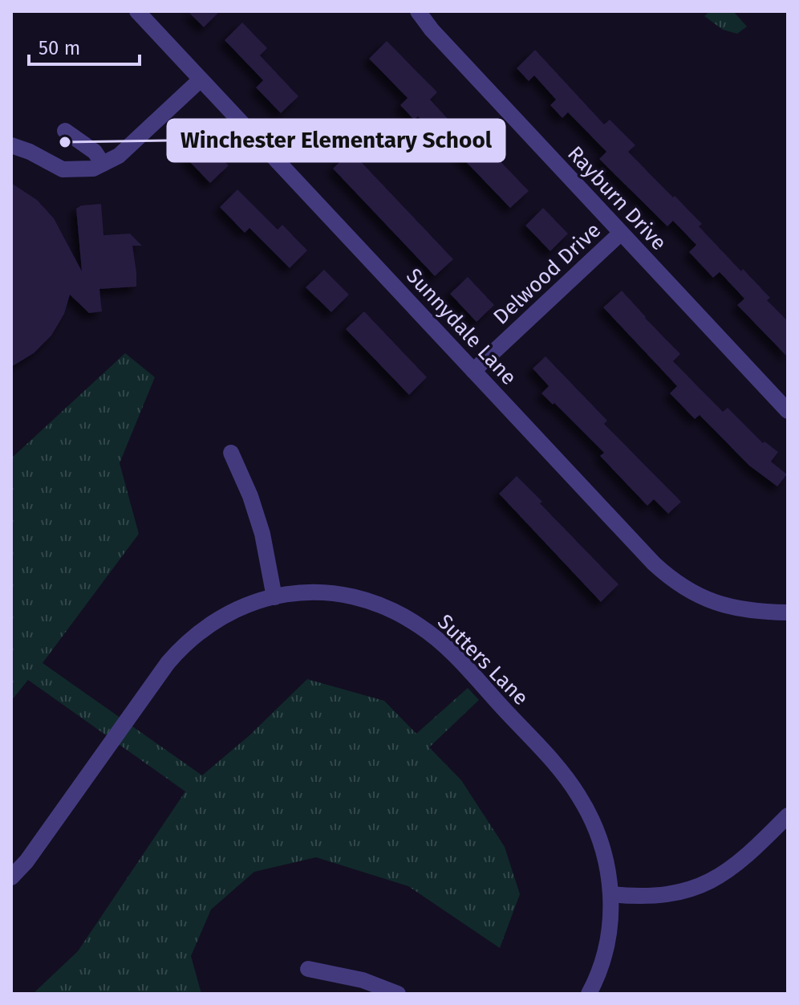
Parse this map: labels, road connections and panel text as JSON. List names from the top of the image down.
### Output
{
  "streets": {
    "street": [
      "Rayburn Drive",
      "Delwood Drive",
      "Sunnydale Lane",
      "Sutters Lane"
    ]
  },
  "crossings": [
    ["Rayburn Drive", "Delwood Drive"],
    ["Delwood Drive", "Sunnydale Lane"]
  ],
  "places": ["Winchester Elementary School"],
  "scale_bar": "50 m"
}
